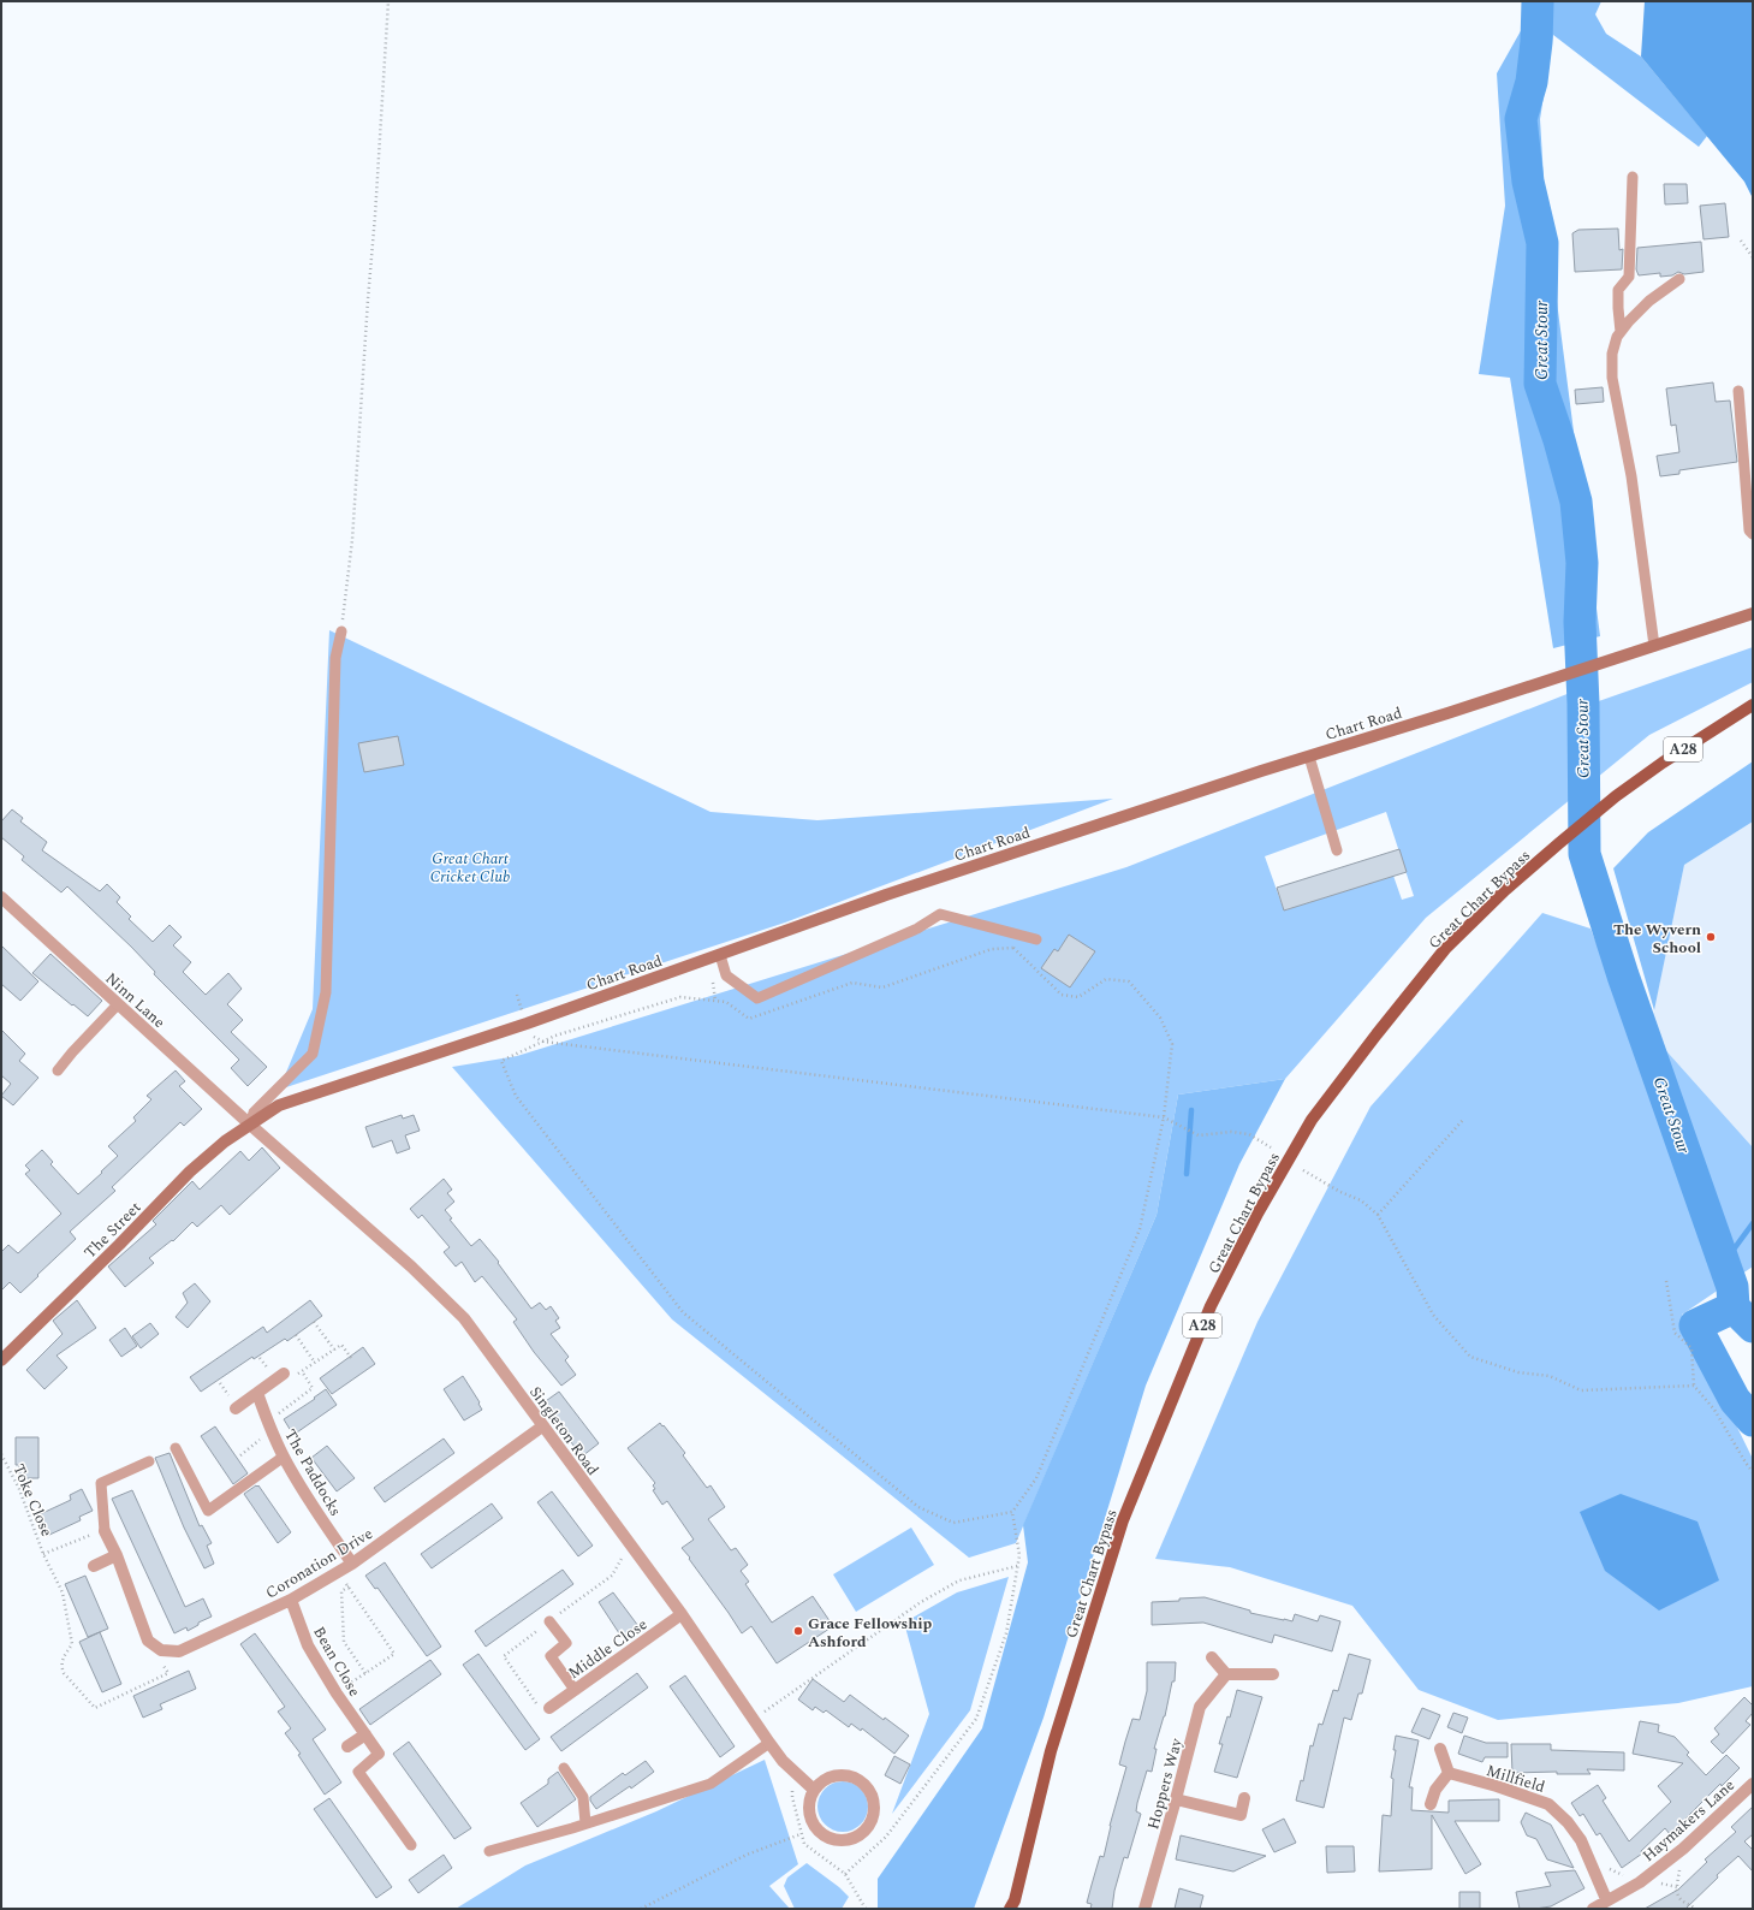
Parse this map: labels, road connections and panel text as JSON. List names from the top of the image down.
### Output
{
  "streets": {
    "main road": ["A28", "Great Chart Bypass"],
    "street": [
      "Chart Road",
      "Ninn Lane",
      "The Street",
      "Singleton Road",
      "The Paddocks",
      "Coronation Drive",
      "Middle Close",
      "Bean Close",
      "Millfield",
      "Hoppers Way",
      "Haymakers Lane"
    ],
    "path": ["Toke Close"]
  },
  "crossings": [
    ["Chart Road", "Ninn Lane"],
    ["Chart Road", "The Street"],
    ["Chart Road", "Singleton Road"],
    ["Ninn Lane", "The Street"],
    ["Ninn Lane", "Singleton Road"],
    ["The Street", "Singleton Road"],
    ["Singleton Road", "Coronation Drive"],
    ["Singleton Road", "Middle Close"],
    ["The Paddocks", "Coronation Drive"],
    ["Toke Close", "Coronation Drive"],
    ["Coronation Drive", "Bean Close"],
    ["Millfield", "Haymakers Lane"]
  ],
  "water": ["Great Stour"],
  "parks": ["Great Chart Cricket Club"],
  "places": ["The Wyvern School", "Grace Fellowship Ashford"]
}
